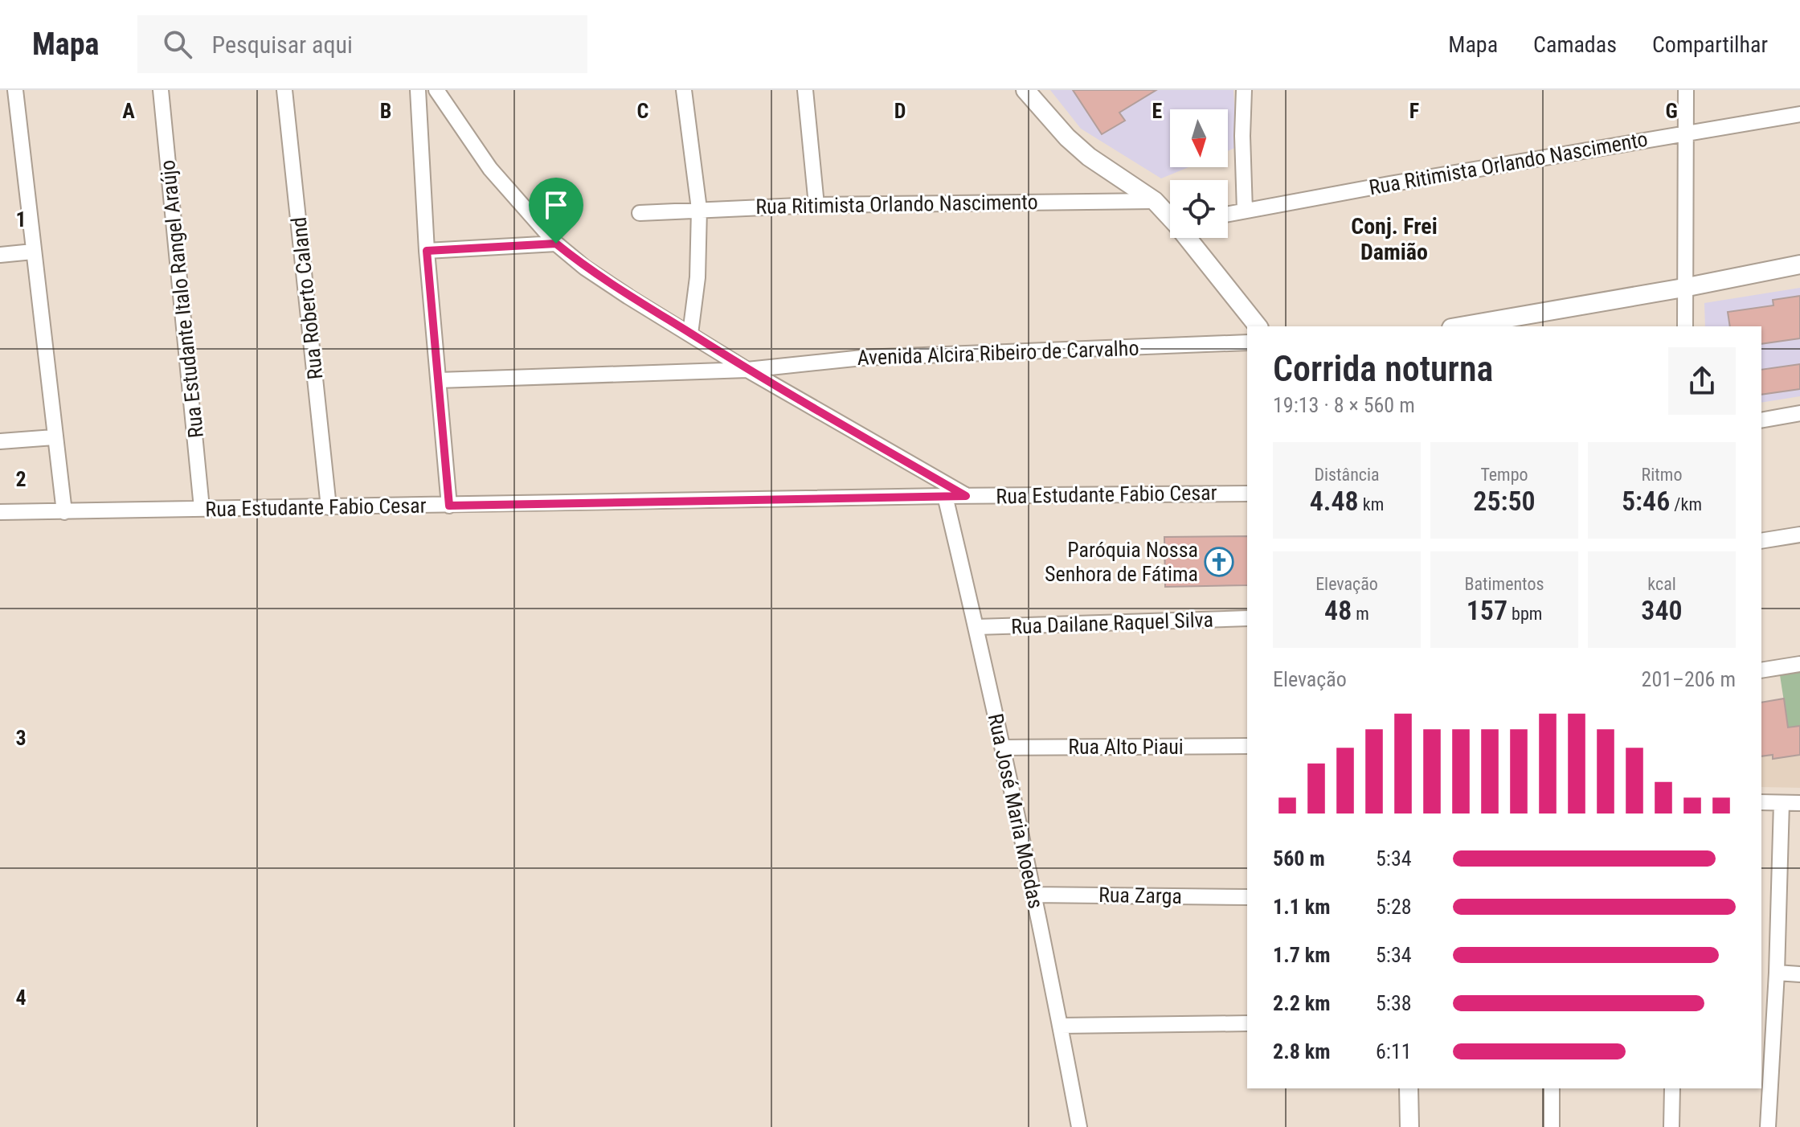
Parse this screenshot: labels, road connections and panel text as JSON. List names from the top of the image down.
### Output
{
  "streets": {
    "street": [
      "Rua Ritimista Orlando Nascimento",
      "Rua Roberto Caland",
      "Rua Estudante Italo Rangel Araújo",
      "Avenida Alcira Ribeiro de Carvalho",
      "Rua Estudante Fabio Cesar",
      "Rua Dailane Raquel Silva",
      "Rua Alto Piaui",
      "Rua José Maria Moedas",
      "Rua Zarga"
    ]
  },
  "crossings": [
    ["Rua Roberto Caland", "Rua Estudante Fabio Cesar"],
    ["Rua Estudante Italo Rangel Araújo", "Rua Estudante Fabio Cesar"],
    ["Rua Estudante Fabio Cesar", "Rua José Maria Moedas"],
    ["Rua Dailane Raquel Silva", "Rua José Maria Moedas"],
    ["Rua Alto Piaui", "Rua José Maria Moedas"],
    ["Rua José Maria Moedas", "Rua Zarga"]
  ],
  "districts": ["Conj. Frei Damião"],
  "places": {
    "church": ["Paróquia Nossa Senhora de Fátima"]
  },
  "north": "bottom",
  "page": {
    "header": "Mapa",
    "search": "Pesquisar aqui",
    "nav": ["Mapa", "Camadas", "Compartilhar"],
    "heading": ["Corrida noturna", "19:13 · 8 × 560 m"],
    "stats": [
      ["Distância", "4.48 km"],
      ["Tempo", "25:50"],
      ["Ritmo", "5:46 /km"],
      ["Elevação", "48 m"],
      ["Batimentos", "157 bpm"],
      ["kcal", "340"]
    ],
    "chart": ["Elevação", "201–206 m"],
    "list": [
      {
        "name": "560 m",
        "note": "5:34"
      },
      {
        "name": "1.1 km",
        "note": "5:28"
      },
      {
        "name": "1.7 km",
        "note": "5:34"
      },
      {
        "name": "2.2 km",
        "note": "5:38"
      },
      {
        "name": "2.8 km",
        "note": "6:11"
      }
    ]
  },
  "grid": {
    "columns": [
      "A",
      "B",
      "C",
      "D",
      "E",
      "F",
      "G"
    ],
    "rows": [
      "1",
      "2",
      "3",
      "4"
    ]
  }
}
